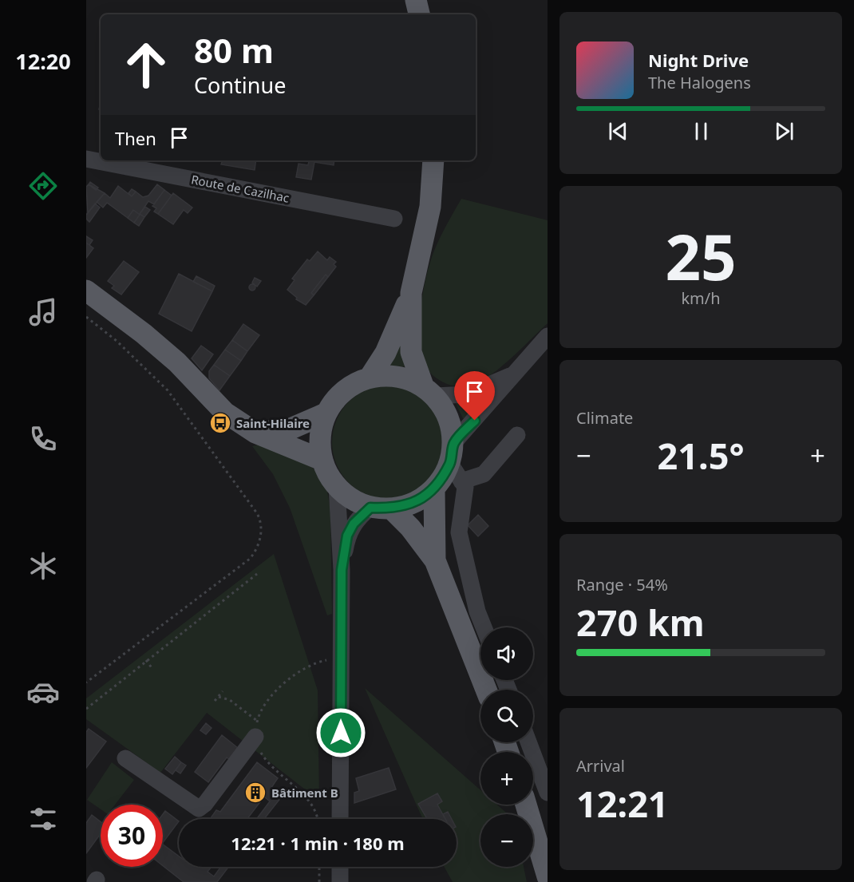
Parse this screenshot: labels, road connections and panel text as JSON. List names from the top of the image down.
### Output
{
  "streets": {
    "street": ["Route de Cazilhac"]
  },
  "places": {
    "bus stop": ["Saint-Hilaire"],
    "building": ["Bâtiment B"]
  },
  "page": {
    "tabs": "12:20",
    "turn": ["80 m", "Continue"],
    "song": ["Night Drive", "The Halogens"],
    "then": "Then",
    "tile": [
      ["25", "km/h"],
      "Climate",
      ["Range · 54%", "270 km"],
      ["Arrival", "12:21"]
    ],
    "heat": ["−", "21.5°", "+"],
    "map_buttons": ["+", "−"],
    "limit": "30",
    "trip": "12:21 · 1 min · 180 m"
  }
}
